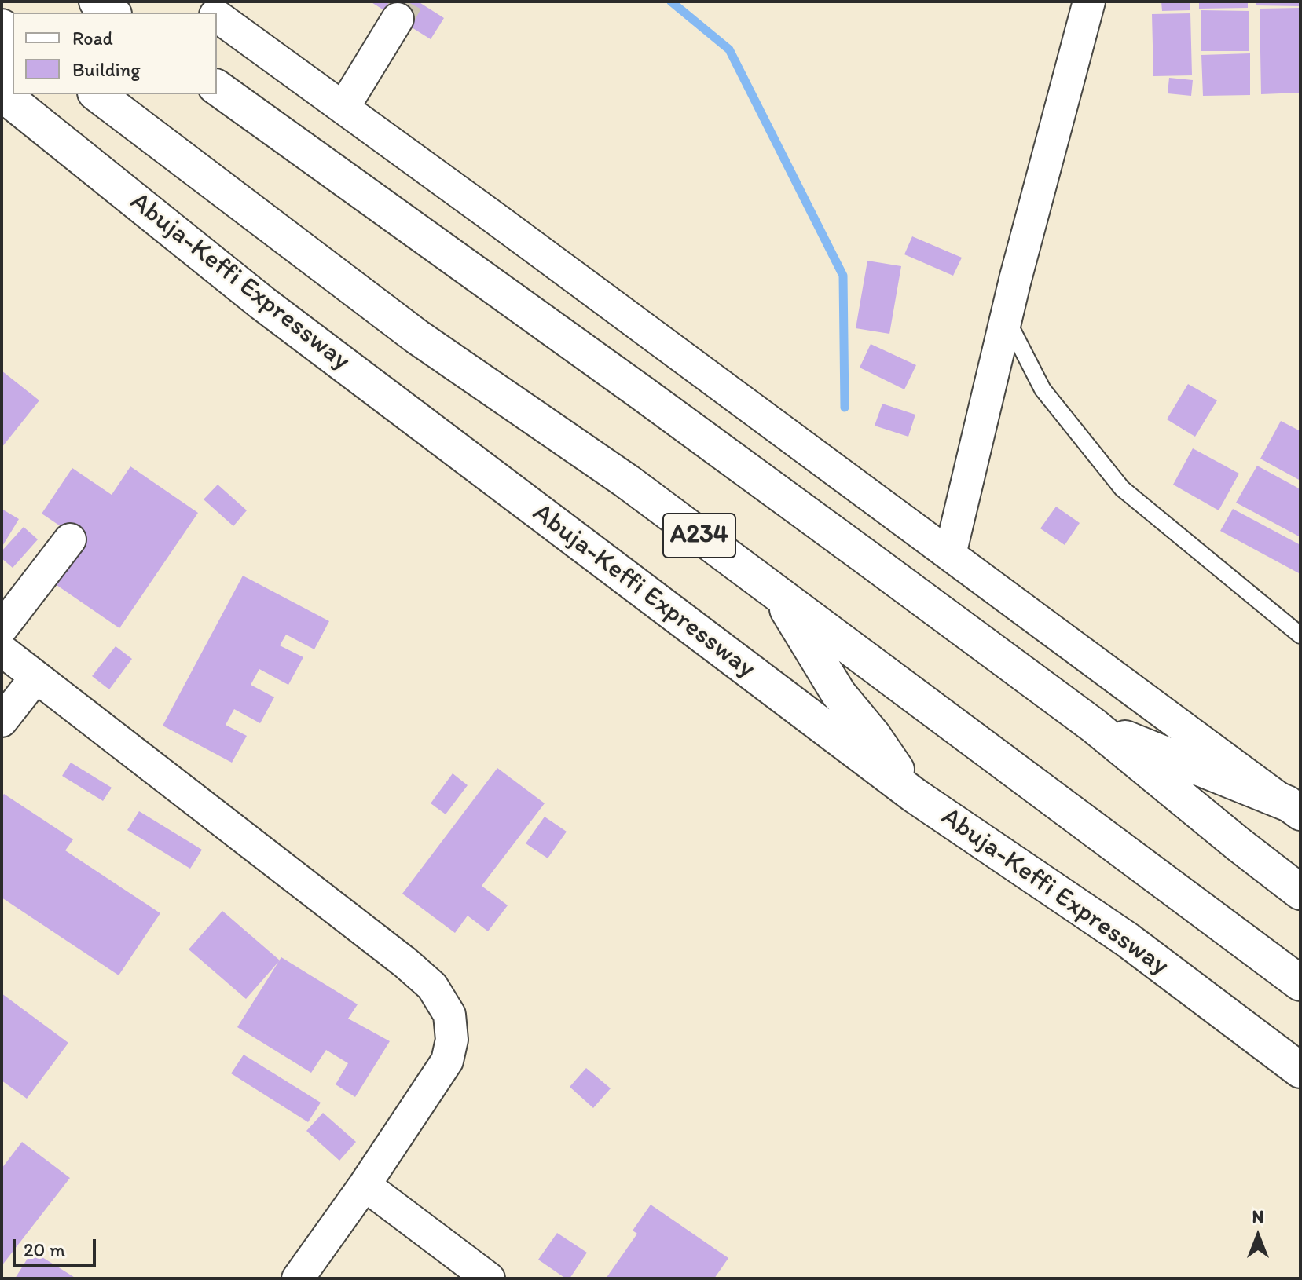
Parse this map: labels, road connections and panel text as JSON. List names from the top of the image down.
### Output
{
  "streets": {
    "highway": ["Abuja-Keffi Expressway", "A234"]
  },
  "legend": ["Road", "Building"],
  "scale_bar": "20 m",
  "north": "top"
}
